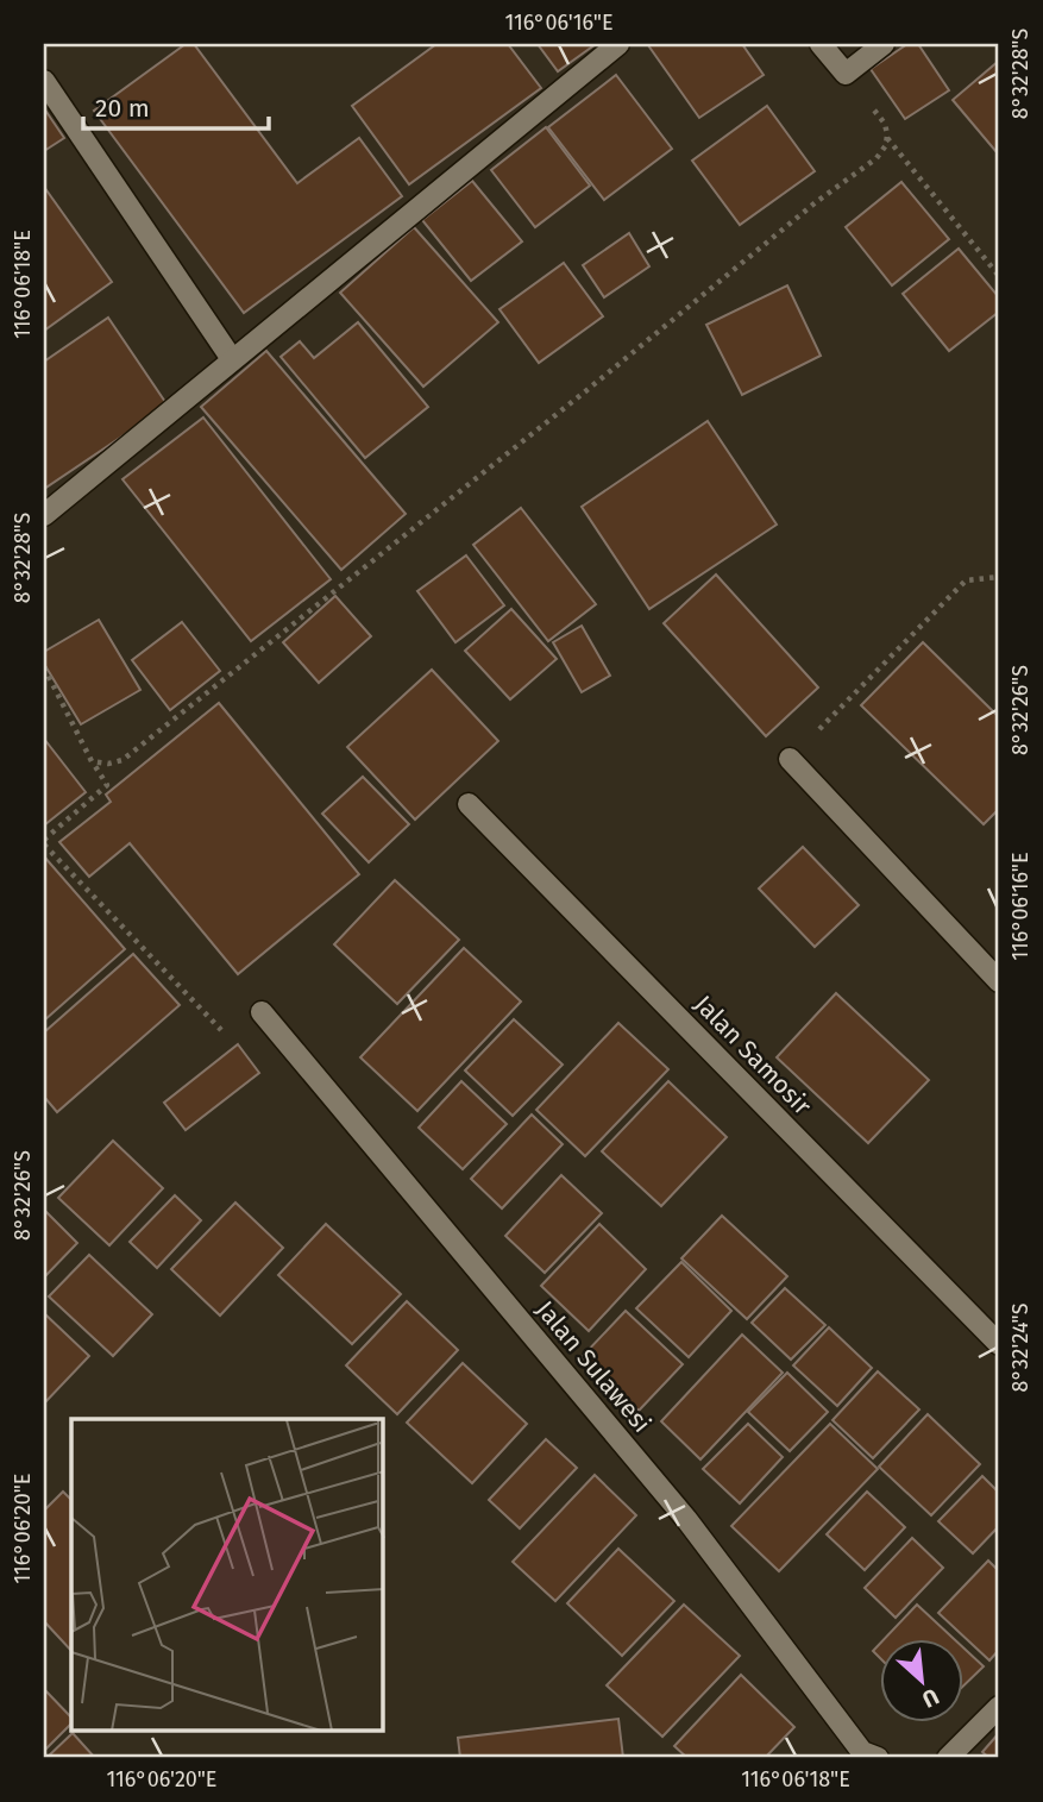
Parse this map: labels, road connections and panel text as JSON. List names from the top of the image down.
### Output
{
  "streets": {
    "street": ["Jalan Samosir", "Jalan Sulawesi"]
  },
  "scale_bar": "20 m",
  "north": "bottom right",
  "coordinates": [
    "116°06'16\"E",
    "8°32'28\"S",
    "116°06'18\"E",
    "8°32'26\"S",
    "8°32'24\"S",
    "116°06'20\"E"
  ]
}
